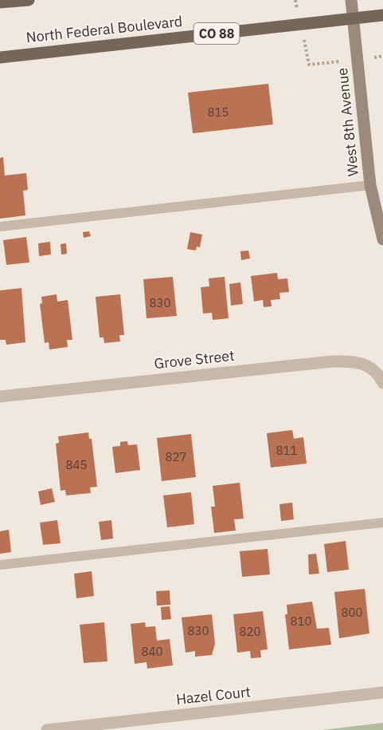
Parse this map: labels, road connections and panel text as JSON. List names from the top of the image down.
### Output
{
  "streets": {
    "main road": ["North Federal Boulevard", "CO 88", "West 8th Avenue"],
    "street": ["Grove Street", "Hazel Court"]
  },
  "crossings": [
    ["North Federal Boulevard", "West 8th Avenue"]
  ],
  "house_numbers": [
    "815",
    "830",
    "811",
    "827",
    "845",
    "800",
    "810",
    "830",
    "820",
    "840"
  ]
}
